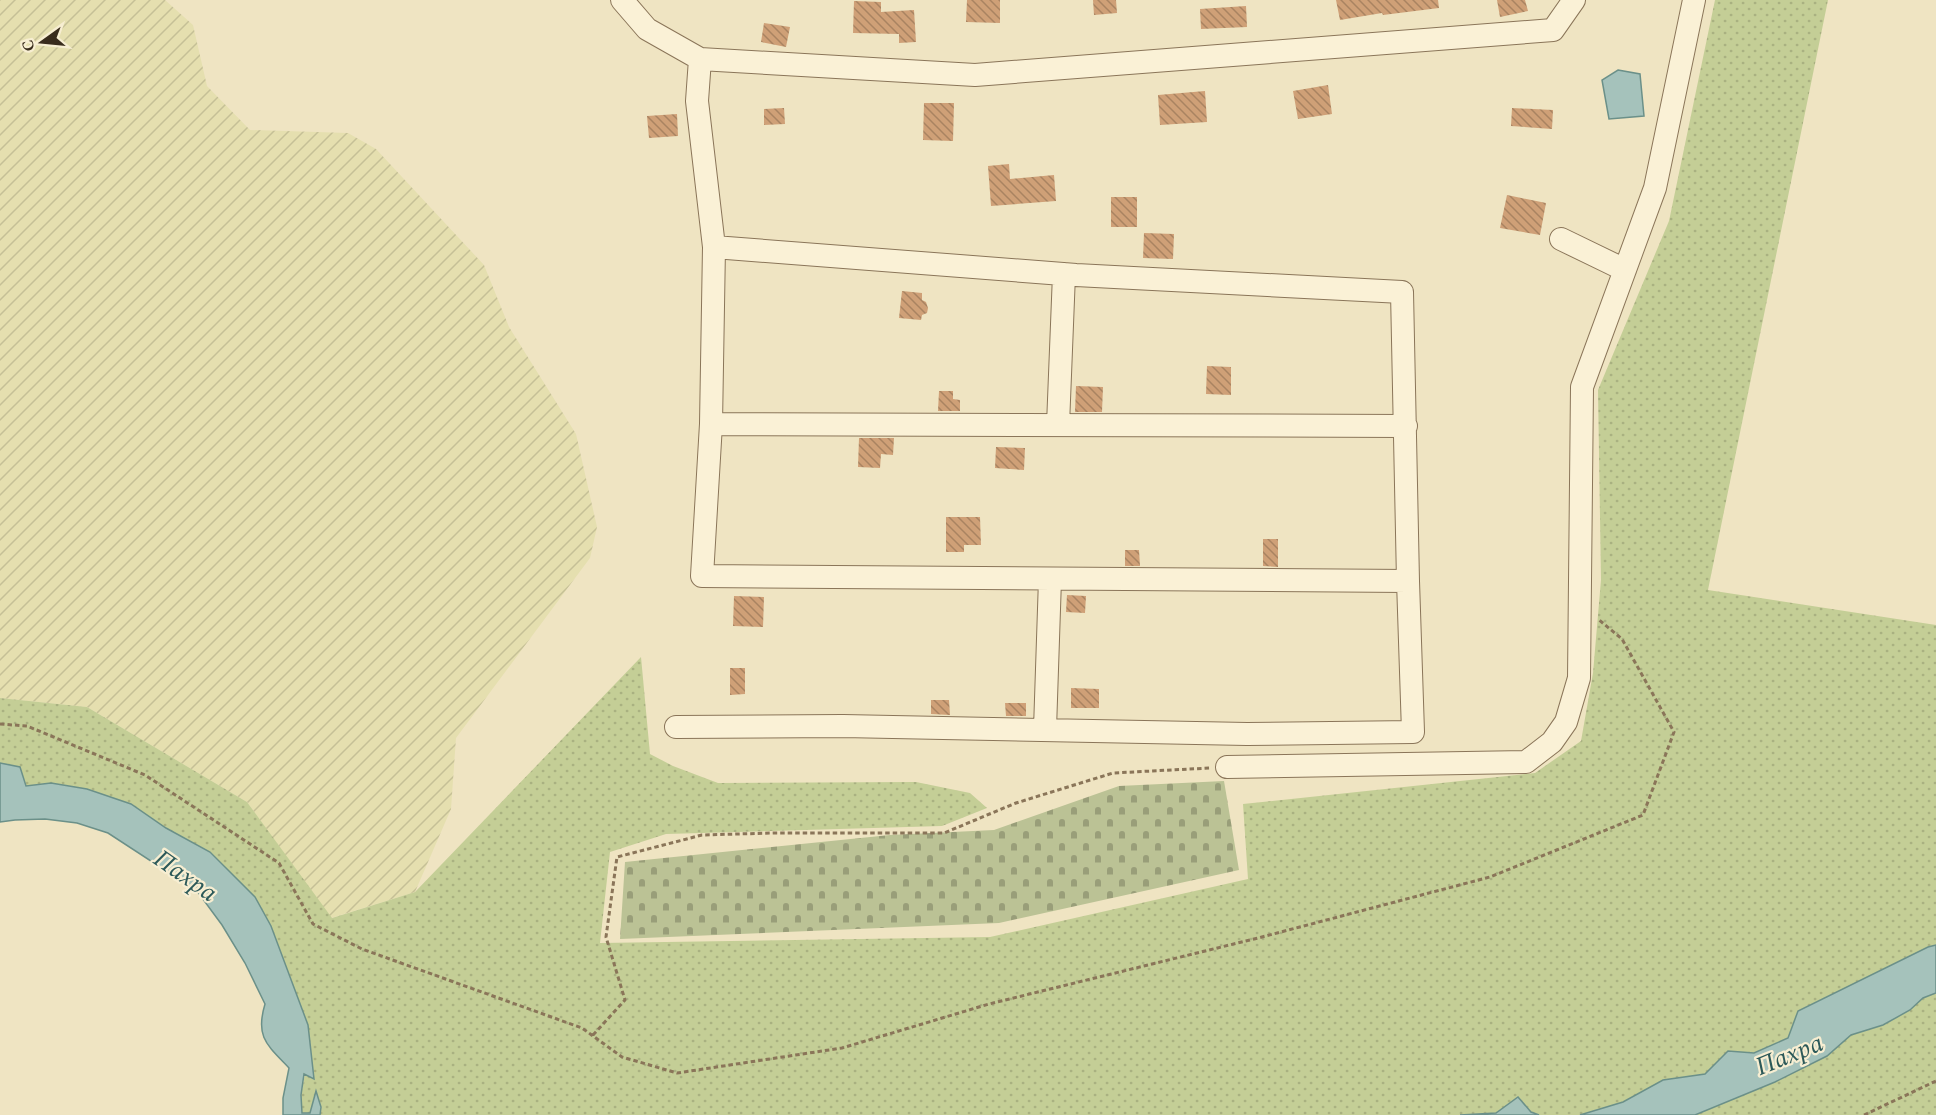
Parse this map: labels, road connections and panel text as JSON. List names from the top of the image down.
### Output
{
  "water": ["Пахра"],
  "north": "left"
}
